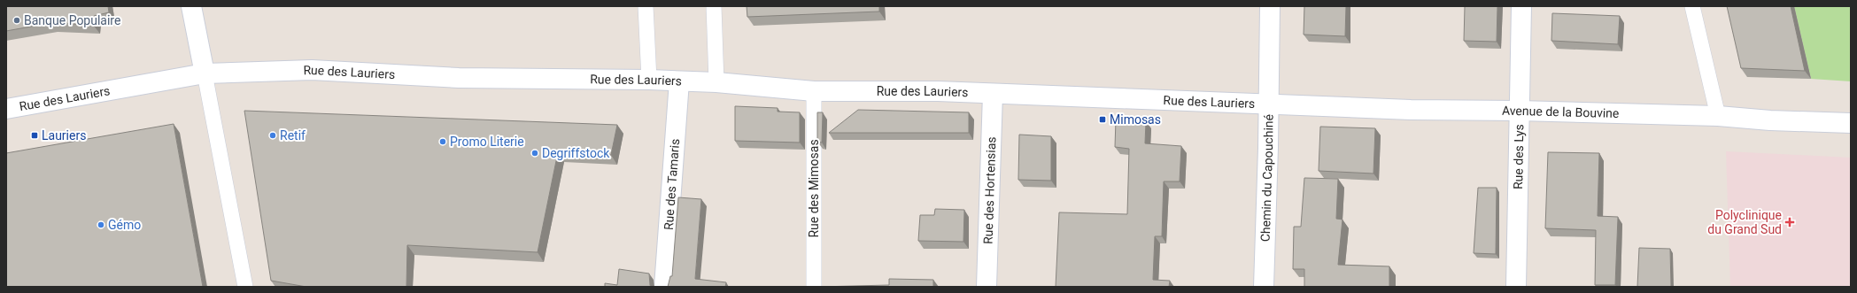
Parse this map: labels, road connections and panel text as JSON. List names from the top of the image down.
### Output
{
  "streets": {
    "street": [
      "Rue des Lauriers",
      "Avenue de la Bouvine",
      "Rue des Lys",
      "Chemin du Capouchiné",
      "Rue des Tamaris",
      "Rue des Hortensias"
    ],
    "lane": ["Rue des Mimosas"]
  },
  "crossings": [
    ["Rue des Lauriers", "Avenue de la Bouvine"],
    ["Rue des Lauriers", "Chemin du Capouchiné"],
    ["Rue des Lauriers", "Rue des Tamaris"],
    ["Rue des Lauriers", "Rue des Mimosas"],
    ["Rue des Lauriers", "Rue des Hortensias"],
    ["Avenue de la Bouvine", "Rue des Lys"],
    ["Avenue de la Bouvine", "Chemin du Capouchiné"]
  ],
  "places": {
    "other": [
      "Banque Populaire",
      "Retif",
      "Promo Literie",
      "Degriffstock",
      "Gémo"
    ],
    "transit": ["Mimosas", "Lauriers"],
    "health": ["Polyclinique du Grand Sud"]
  }
}
